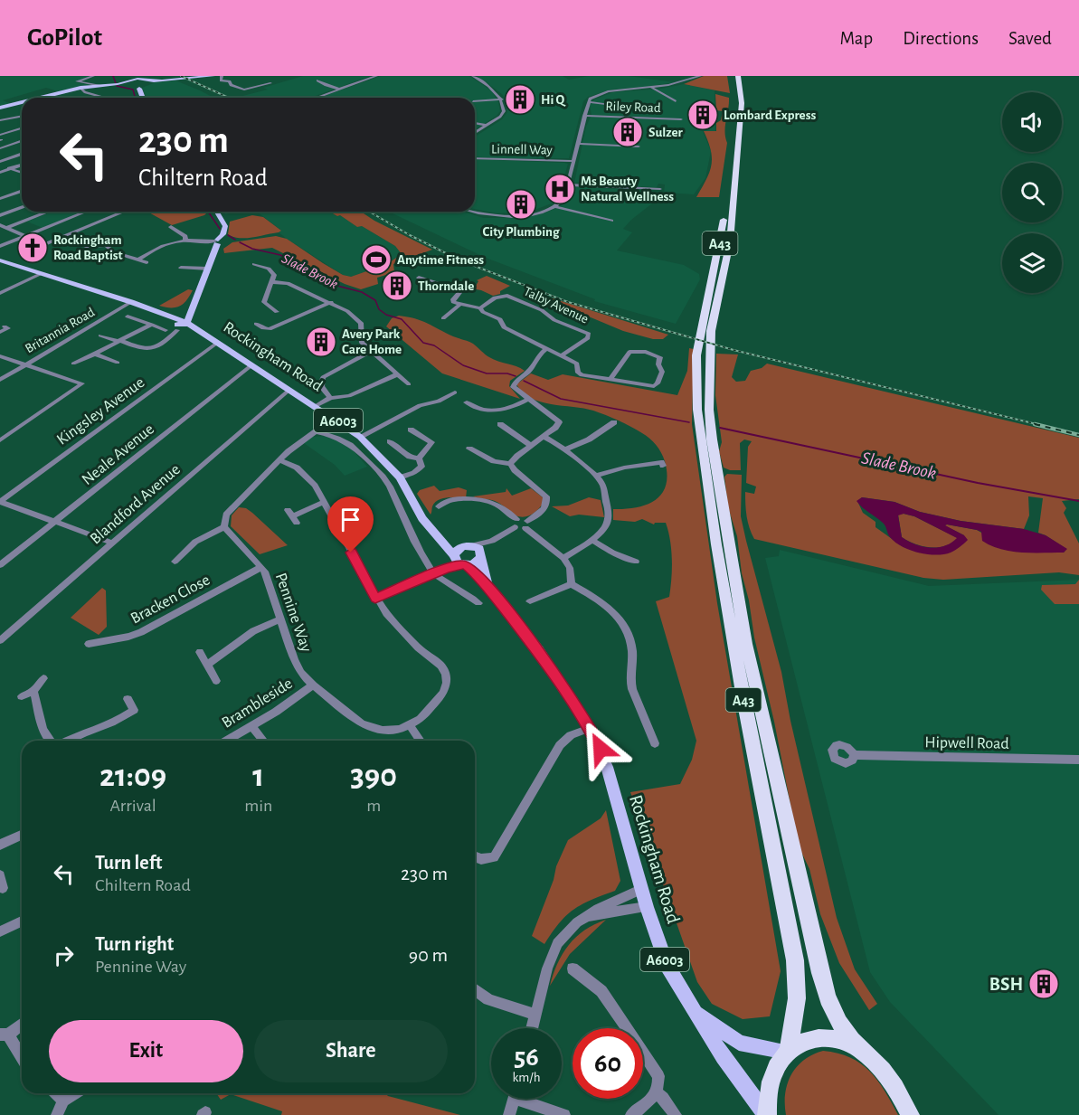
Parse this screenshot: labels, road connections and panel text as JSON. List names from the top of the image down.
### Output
{
  "streets": {
    "highway": ["A43"],
    "main road": ["Rockingham Road", "A6003"],
    "street": [
      "Riley Road",
      "Linnell Way",
      "Talby Avenue",
      "Britannia Road",
      "Kingsley Avenue",
      "Neale Avenue",
      "Blandford Avenue",
      "Bracken Close",
      "Pennine Way",
      "Brambleside",
      "Hipwell Road"
    ]
  },
  "crossings": [
    ["A43", "Rockingham Road"],
    ["Rockingham Road", "Kingsley Avenue"],
    ["Rockingham Road", "Neale Avenue"],
    ["Rockingham Road", "Blandford Avenue"],
    ["Bracken Close", "Pennine Way"],
    ["Pennine Way", "Brambleside"]
  ],
  "water": ["Slade Brook"],
  "places": {
    "building": [
      "Hi Q",
      "Lombard Express",
      "Sulzer",
      "City Plumbing",
      "Thorndale",
      "Avery Park Care Home",
      "BSH"
    ],
    "hospital": ["Ms Beauty Natural Wellness"],
    "church": ["Rockingham Road Baptist"],
    "sports": ["Anytime Fitness"]
  },
  "page": {
    "header": "GoPilot",
    "nav": ["Map", "Directions", "Saved"],
    "turn": ["230 m", "Chiltern Road"],
    "eta": [
      "21:09",
      "Arrival",
      "1",
      "min",
      "390",
      "m"
    ],
    "list": [
      {
        "name": "Turn left",
        "note": "Chiltern Road",
        "value": "230 m"
      },
      {
        "name": "Turn right",
        "note": "Pennine Way",
        "value": "90 m"
      }
    ],
    "buttons": ["Exit", "Share"],
    "speed": "56 km/h",
    "limit": "60"
  }
}
